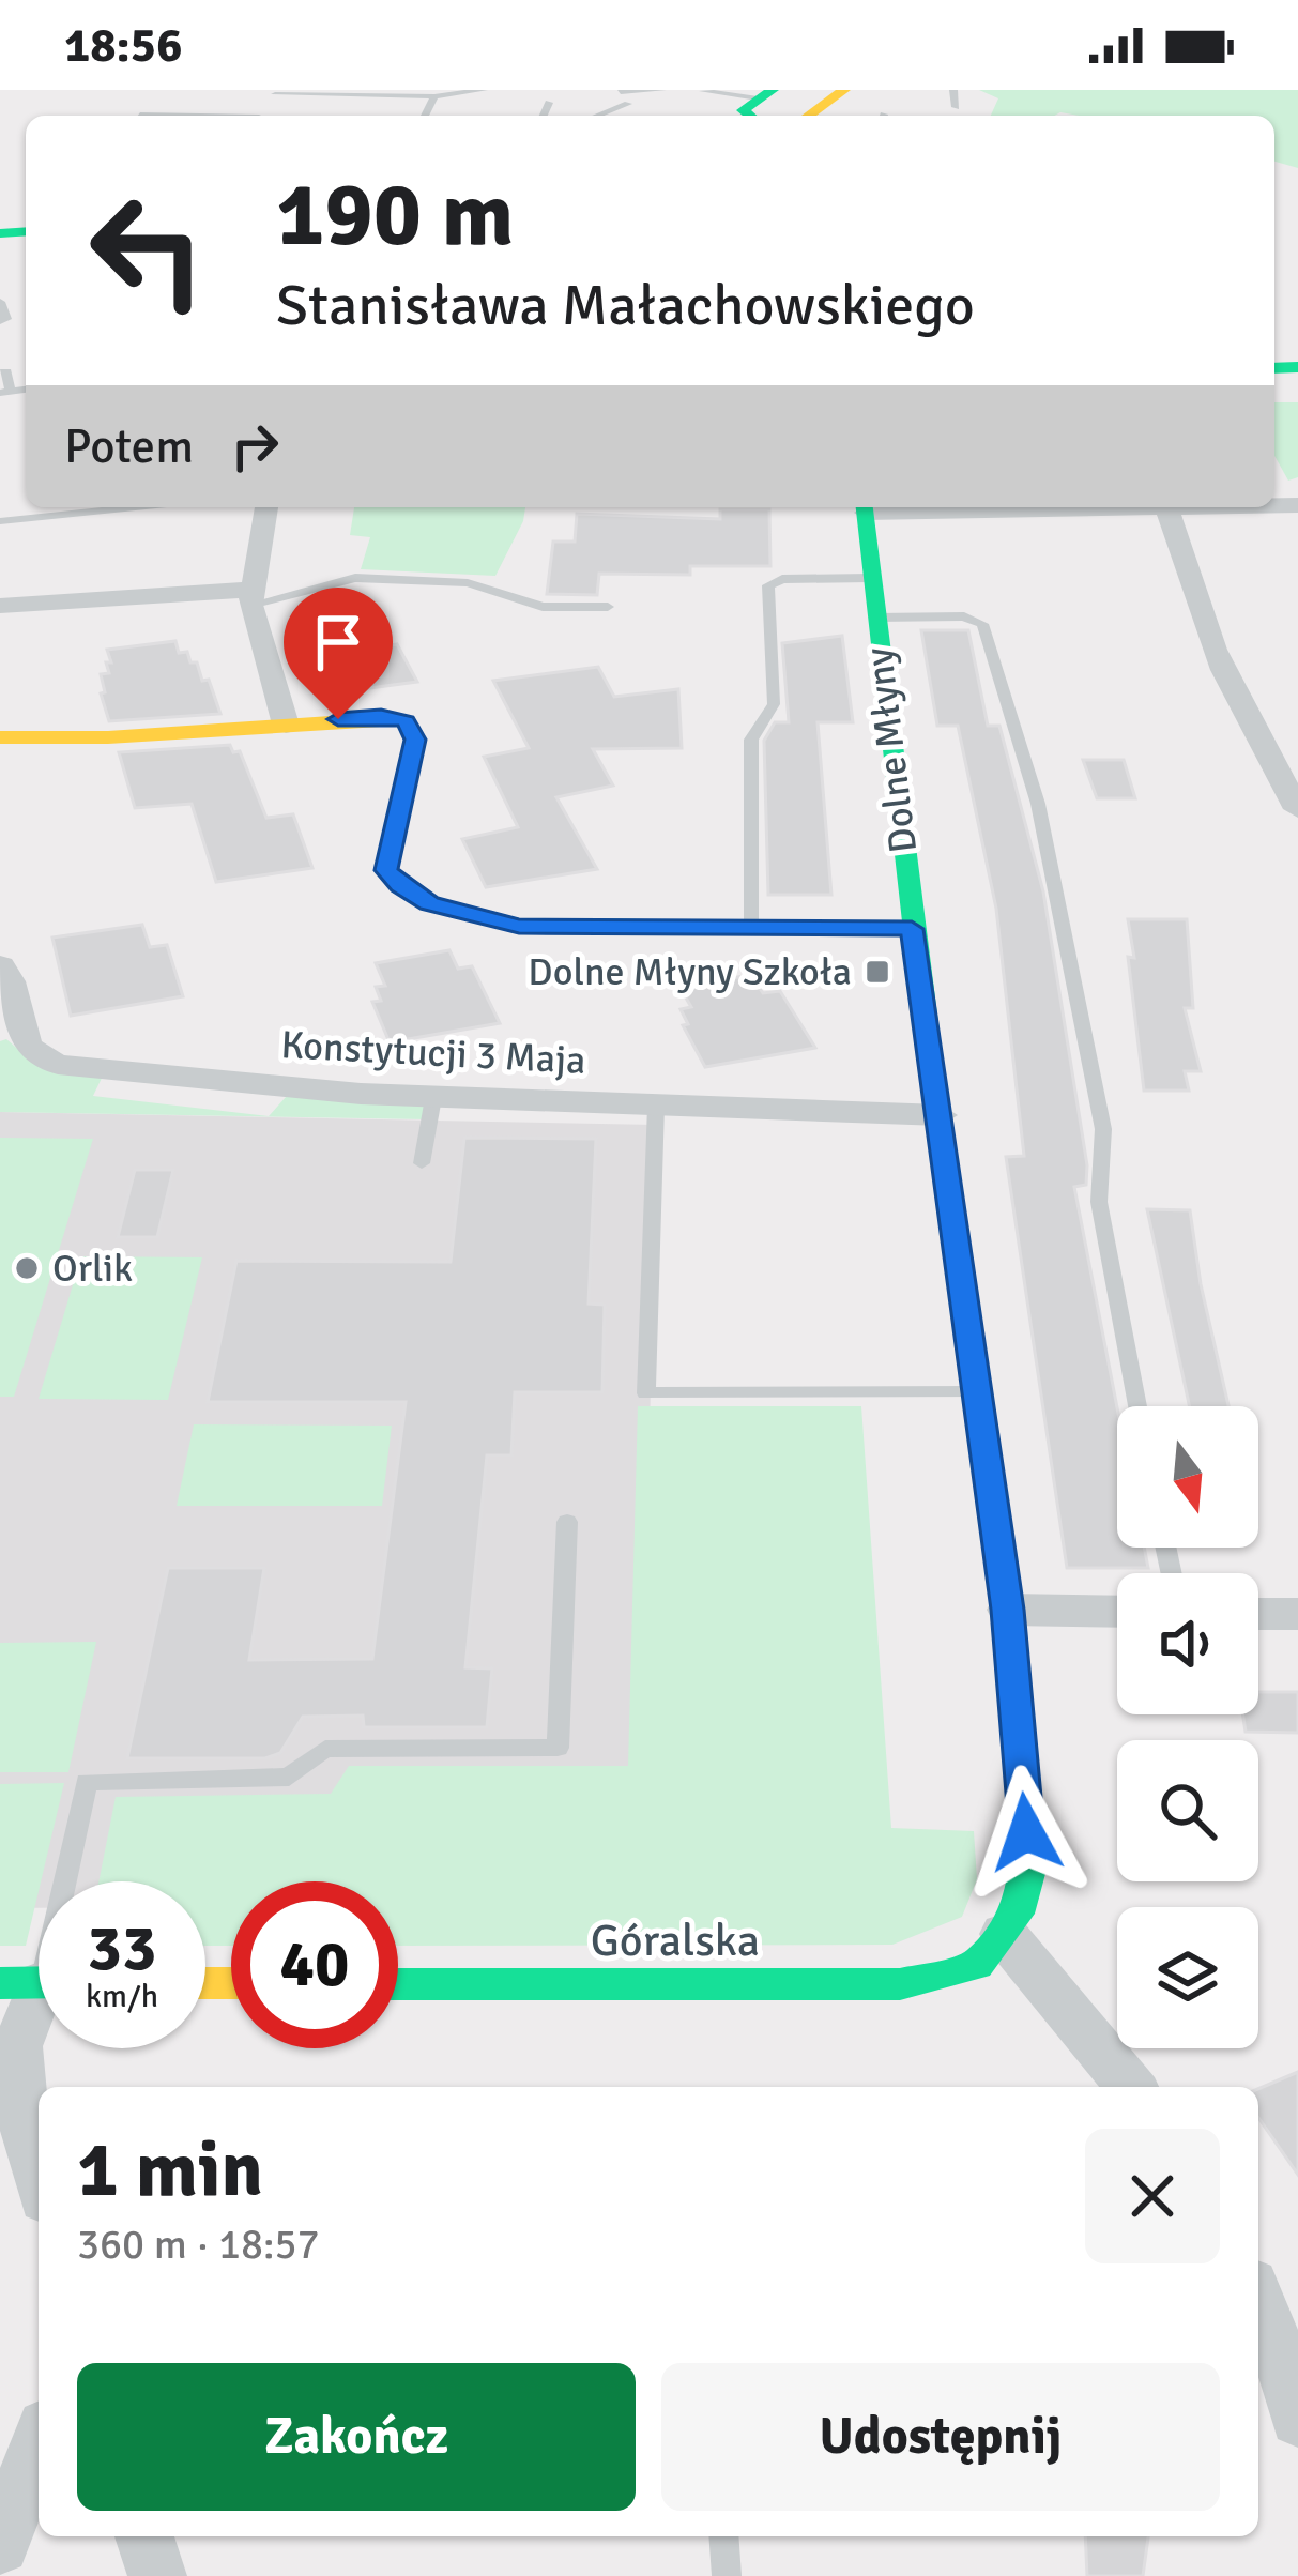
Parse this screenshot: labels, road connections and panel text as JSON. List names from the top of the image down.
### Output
{
  "streets": {
    "street": ["Dolne Młyny", "Konstytucji 3 Maja", "Góralska"]
  },
  "crossings": [
    ["Dolne Młyny", "Konstytucji 3 Maja"],
    ["Dolne Młyny", "Góralska"]
  ],
  "places": {
    "transit": ["Dolne Młyny Szkoła"],
    "other": ["Orlik"]
  },
  "north": "bottom",
  "page": {
    "status": "18:56",
    "turn": ["190 m", "Stanisława Małachowskiego"],
    "then": "Potem",
    "speed": "33 km/h",
    "limit": "40",
    "heading": ["1 min", "360 m · 18:57"],
    "buttons": ["Zakończ", "Udostępnij"]
  }
}
